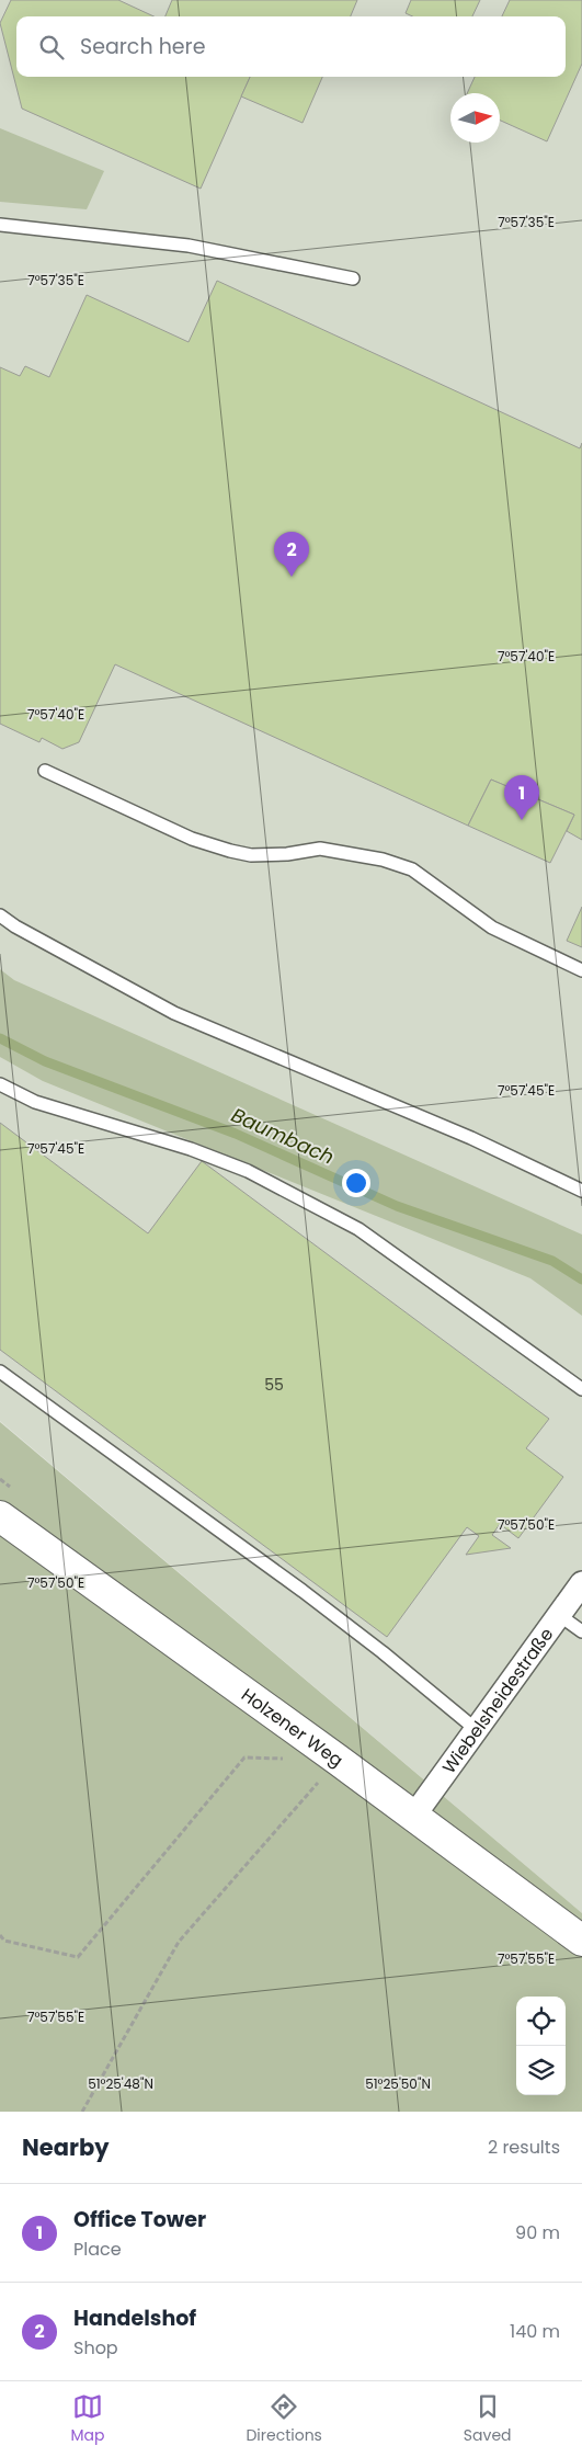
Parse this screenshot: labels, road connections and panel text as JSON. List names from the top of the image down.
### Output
{
  "streets": {
    "main road": ["Holzener Weg"],
    "street": ["Wiebelsheidestraße"]
  },
  "crossings": [
    ["Wiebelsheidestraße", "Holzener Weg"]
  ],
  "water": ["Baumbach"],
  "house_numbers": ["55"],
  "north": "right",
  "page": {
    "search": "Search here",
    "pins": ["2", "1"],
    "heading": ["Nearby", "2 results"],
    "list": [
      {
        "mark": "1",
        "name": "Office Tower",
        "note": "Place",
        "value": "90 m"
      },
      {
        "mark": "2",
        "name": "Handelshof",
        "note": "Shop",
        "value": "140 m"
      }
    ],
    "nav": ["Map", "Directions", "Saved"]
  },
  "coordinates": [
    "7°57'35\"E",
    "7°57'40\"E",
    "7°57'45\"E",
    "7°57'50\"E",
    "7°57'55\"E",
    "51°25'48\"N",
    "51°25'50\"N"
  ]
}
